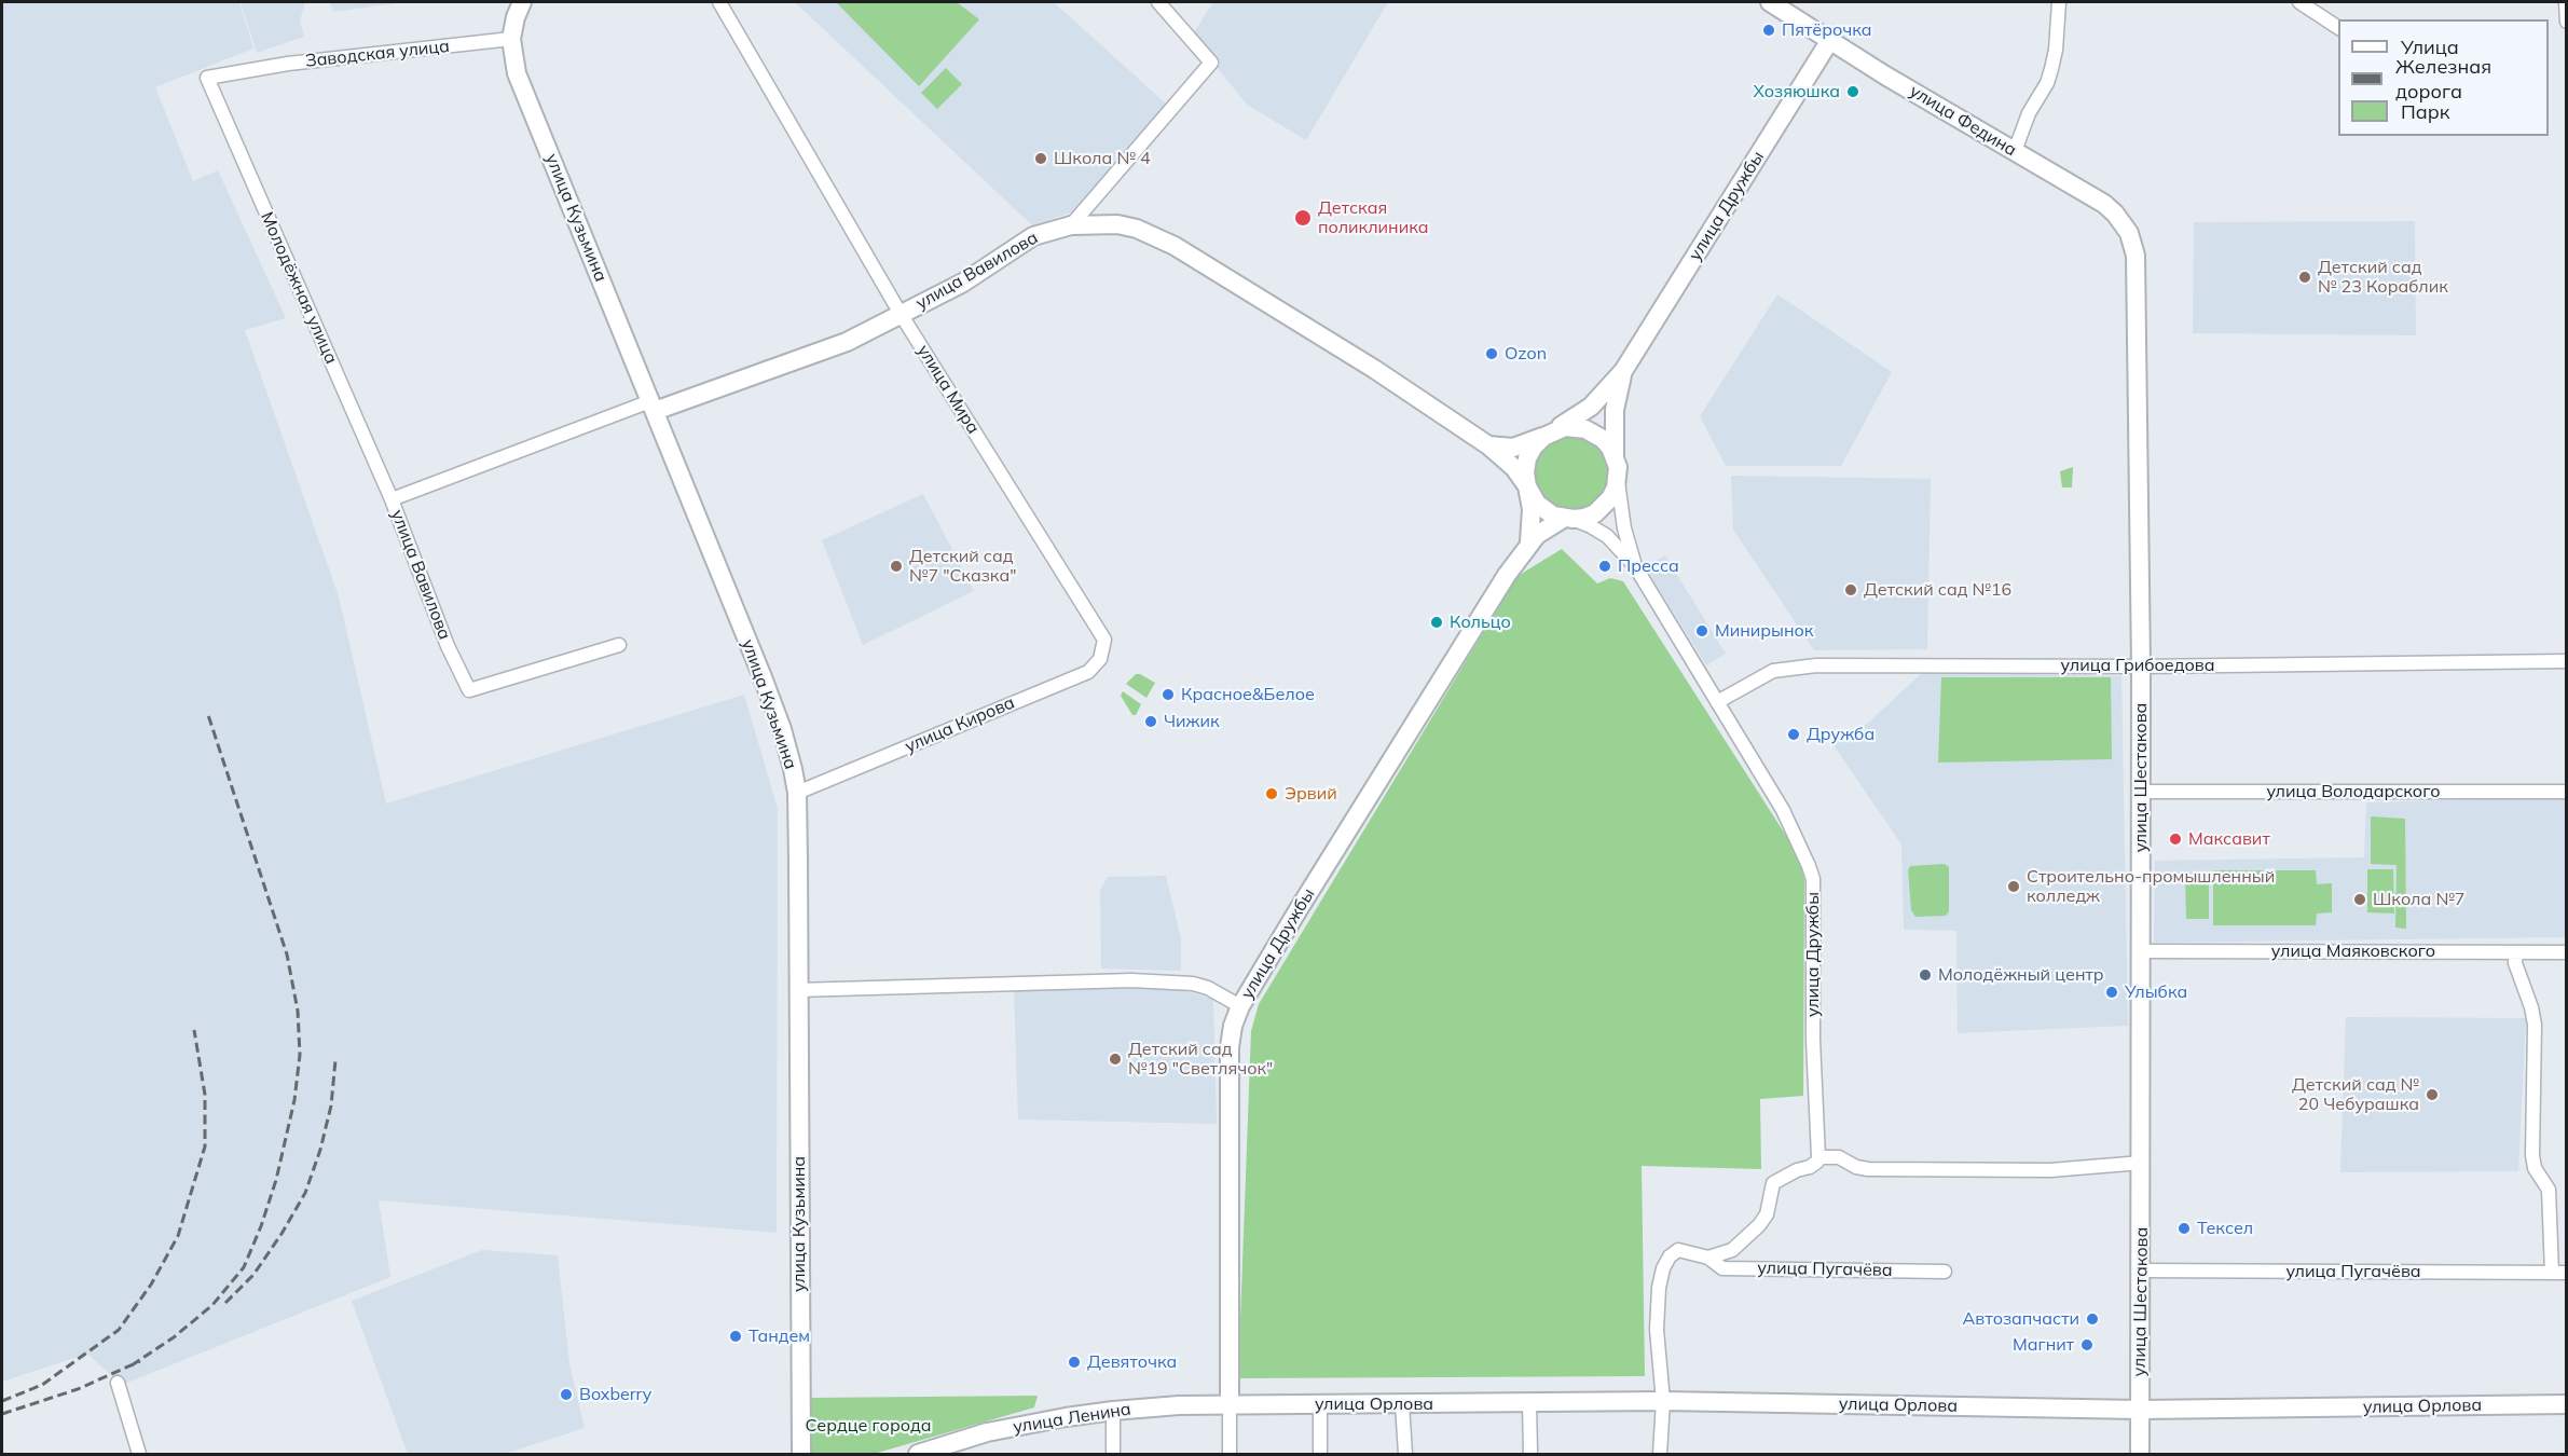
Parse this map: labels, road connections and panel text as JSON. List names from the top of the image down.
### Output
{
  "streets": {
    "street": [
      "Заводская улица",
      "улица Федина",
      "улица Дружбы",
      "улица Кузьмина",
      "улица Вавилова",
      "Молодёжная улица",
      "улица Мира",
      "улица Грибоедова",
      "улица Кирова",
      "улица Шестакова",
      "улица Володарского",
      "улица Маяковского",
      "улица Пугачёва",
      "улица Орлова",
      "улица Ленина"
    ]
  },
  "crossings": [
    ["Заводская улица", "улица Кузьмина"],
    ["Заводская улица", "Молодёжная улица"],
    ["улица Федина", "улица Дружбы"],
    ["улица Федина", "улица Шестакова"],
    ["улица Дружбы", "улица Грибоедова"],
    ["улица Дружбы", "улица Пугачёва"],
    ["улица Дружбы", "улица Орлова"],
    ["улица Дружбы", "улица Ленина"],
    ["улица Кузьмина", "улица Вавилова"],
    ["улица Кузьмина", "улица Кирова"],
    ["улица Вавилова", "Молодёжная улица"],
    ["улица Вавилова", "улица Мира"],
    ["улица Мира", "улица Кирова"],
    ["улица Грибоедова", "улица Шестакова"],
    ["улица Шестакова", "улица Володарского"],
    ["улица Шестакова", "улица Маяковского"],
    ["улица Шестакова", "улица Пугачёва"],
    ["улица Шестакова", "улица Орлова"],
    ["улица Пугачёва", "улица Орлова"],
    ["улица Орлова", "улица Ленина"]
  ],
  "parks": ["Сердце города"],
  "places": [
    "Пятёрочка",
    "Хозяюшка",
    "Школа № 4",
    "Детская поликлиника",
    "Детский сад № 23 Кораблик",
    "Ozon",
    "Детский сад №7 \"Сказка\"",
    "Пресса",
    "Детский сад №16",
    "Кольцо",
    "Минирынок",
    "Красное&Белое",
    "Чижик",
    "Дружба",
    "Эрвий",
    "Максавит",
    "Строительно-промышленный колледж",
    "Школа №7",
    "Молодёжный центр",
    "Улыбка",
    "Детский сад №19 \"Светлячок\"",
    "Детский сад № 20 Чебурашка",
    "Тексел",
    "Автозапчасти",
    "Тандем",
    "Магнит",
    "Девяточка",
    "Boxberry"
  ],
  "legend": ["Улица", "Железная дорога", "Парк"]
}
